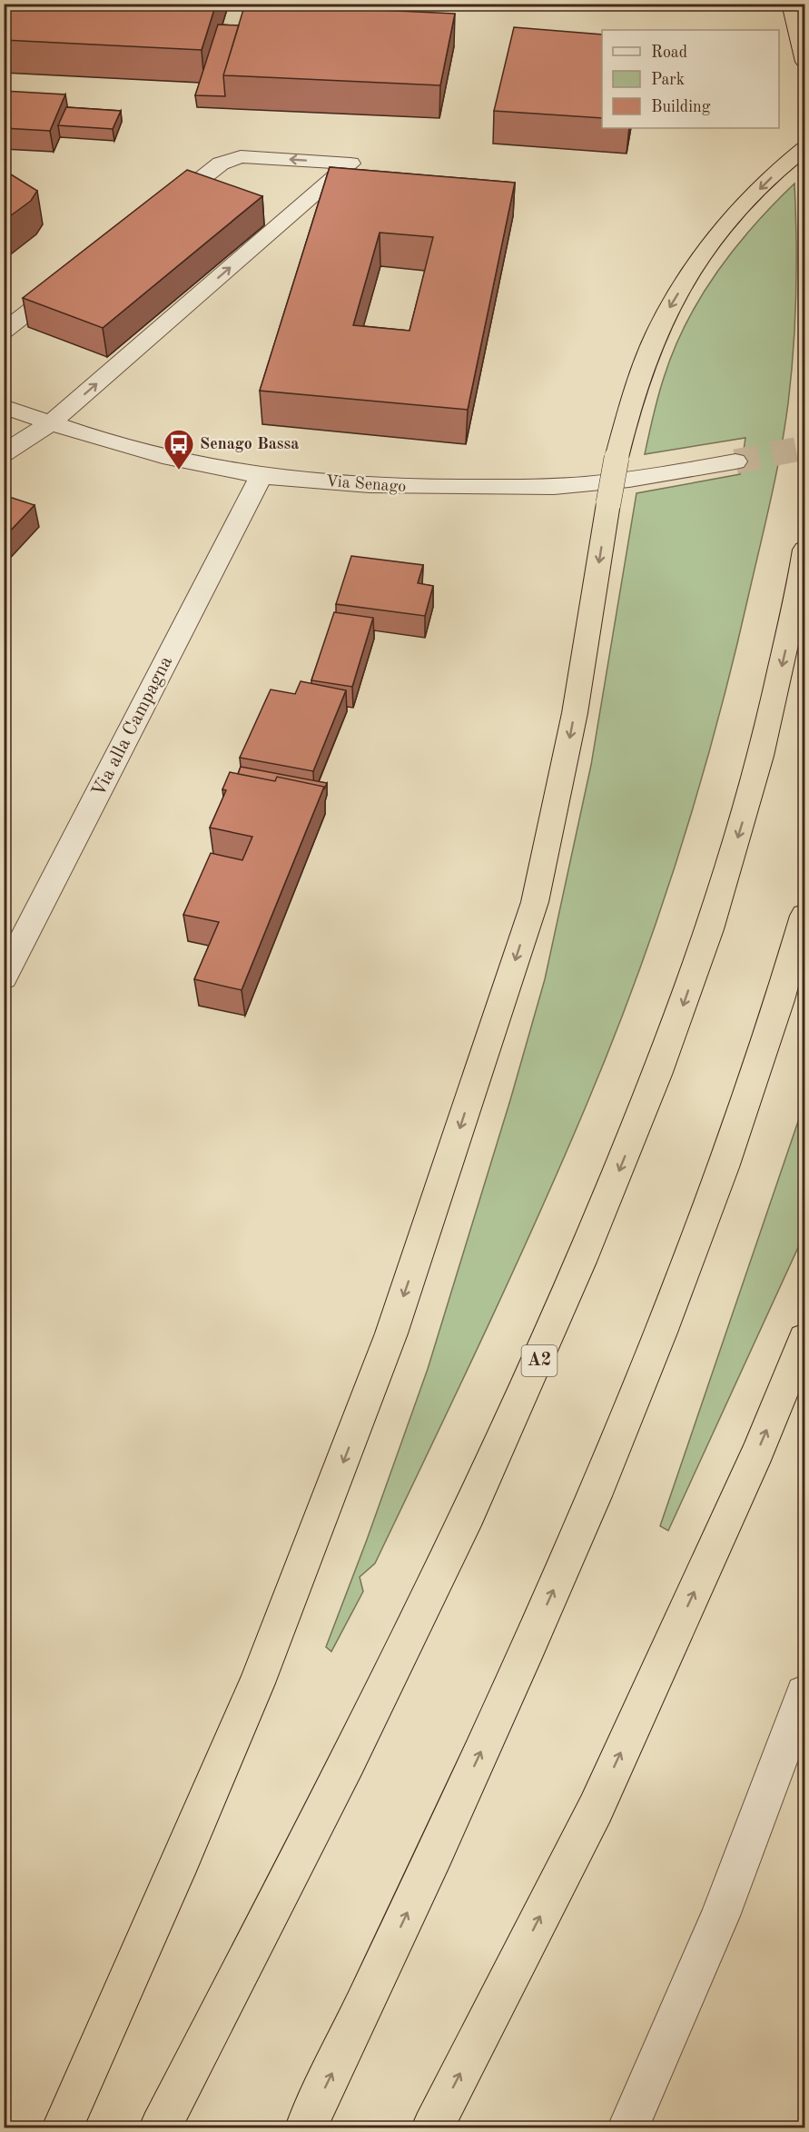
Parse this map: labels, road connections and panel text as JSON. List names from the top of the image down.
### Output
{
  "streets": {
    "highway": ["A2"],
    "street": ["Via Senago", "Via alla Campagna"]
  },
  "crossings": [
    ["Via Senago", "Via alla Campagna"]
  ],
  "places": {
    "bus stop": ["Senago Bassa"]
  },
  "legend": ["Road", "Park", "Building"]
}
